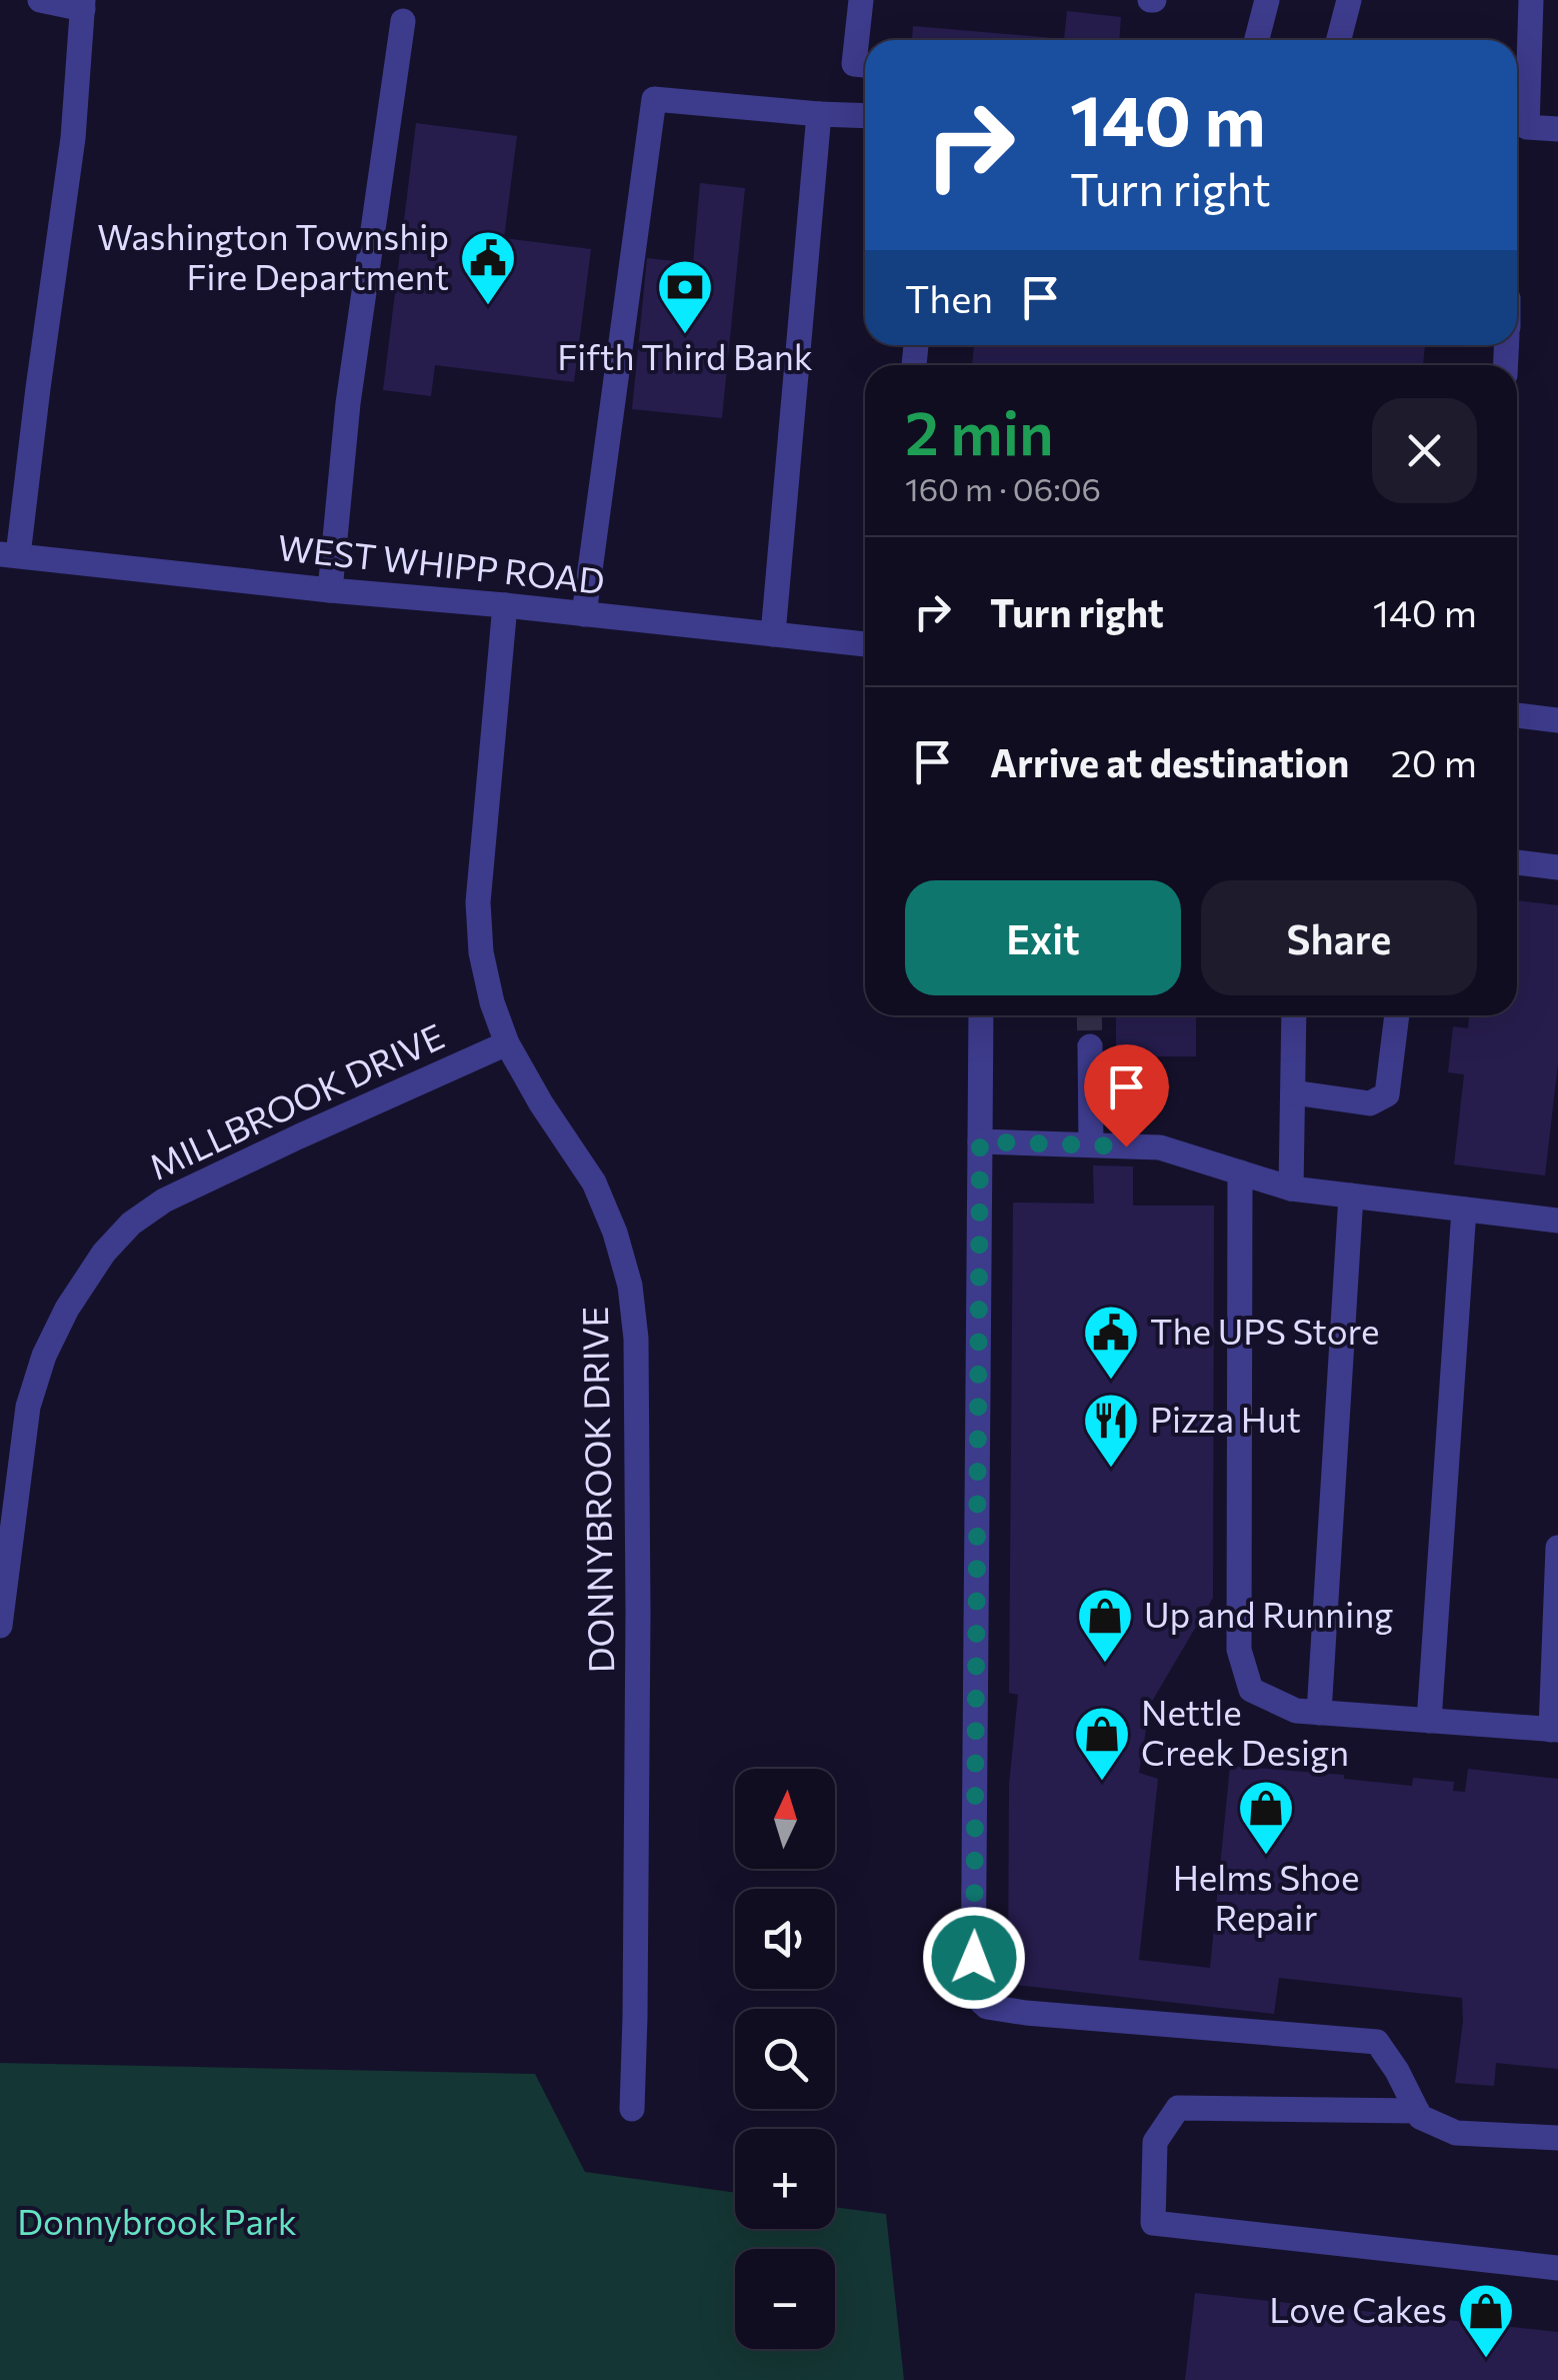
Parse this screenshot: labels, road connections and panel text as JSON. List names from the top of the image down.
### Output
{
  "streets": {
    "street": ["WEST WHIPP ROAD", "MILLBROOK DRIVE", "DONNYBROOK DRIVE"]
  },
  "crossings": [
    ["WEST WHIPP ROAD", "DONNYBROOK DRIVE"],
    ["MILLBROOK DRIVE", "DONNYBROOK DRIVE"]
  ],
  "parks": ["Donnybrook Park"],
  "places": {
    "public building": ["Washington Township Fire Department", "The UPS Store"],
    "bank": ["Fifth Third Bank"],
    "restaurant": ["Pizza Hut"],
    "shop": [
      "Up and Running",
      "Nettle Creek Design",
      "Helms Shoe Repair",
      "Love Cakes"
    ]
  },
  "north": "top",
  "page": {
    "turn": ["140 m", "Turn right"],
    "then": "Then",
    "heading": ["2 min", "160 m · 06:06"],
    "list": [
      {
        "name": "Turn right",
        "value": "140 m"
      },
      {
        "name": "Arrive at destination",
        "value": "20 m"
      }
    ],
    "buttons": ["Exit", "Share"],
    "map_buttons": ["+", "−"]
  }
}
